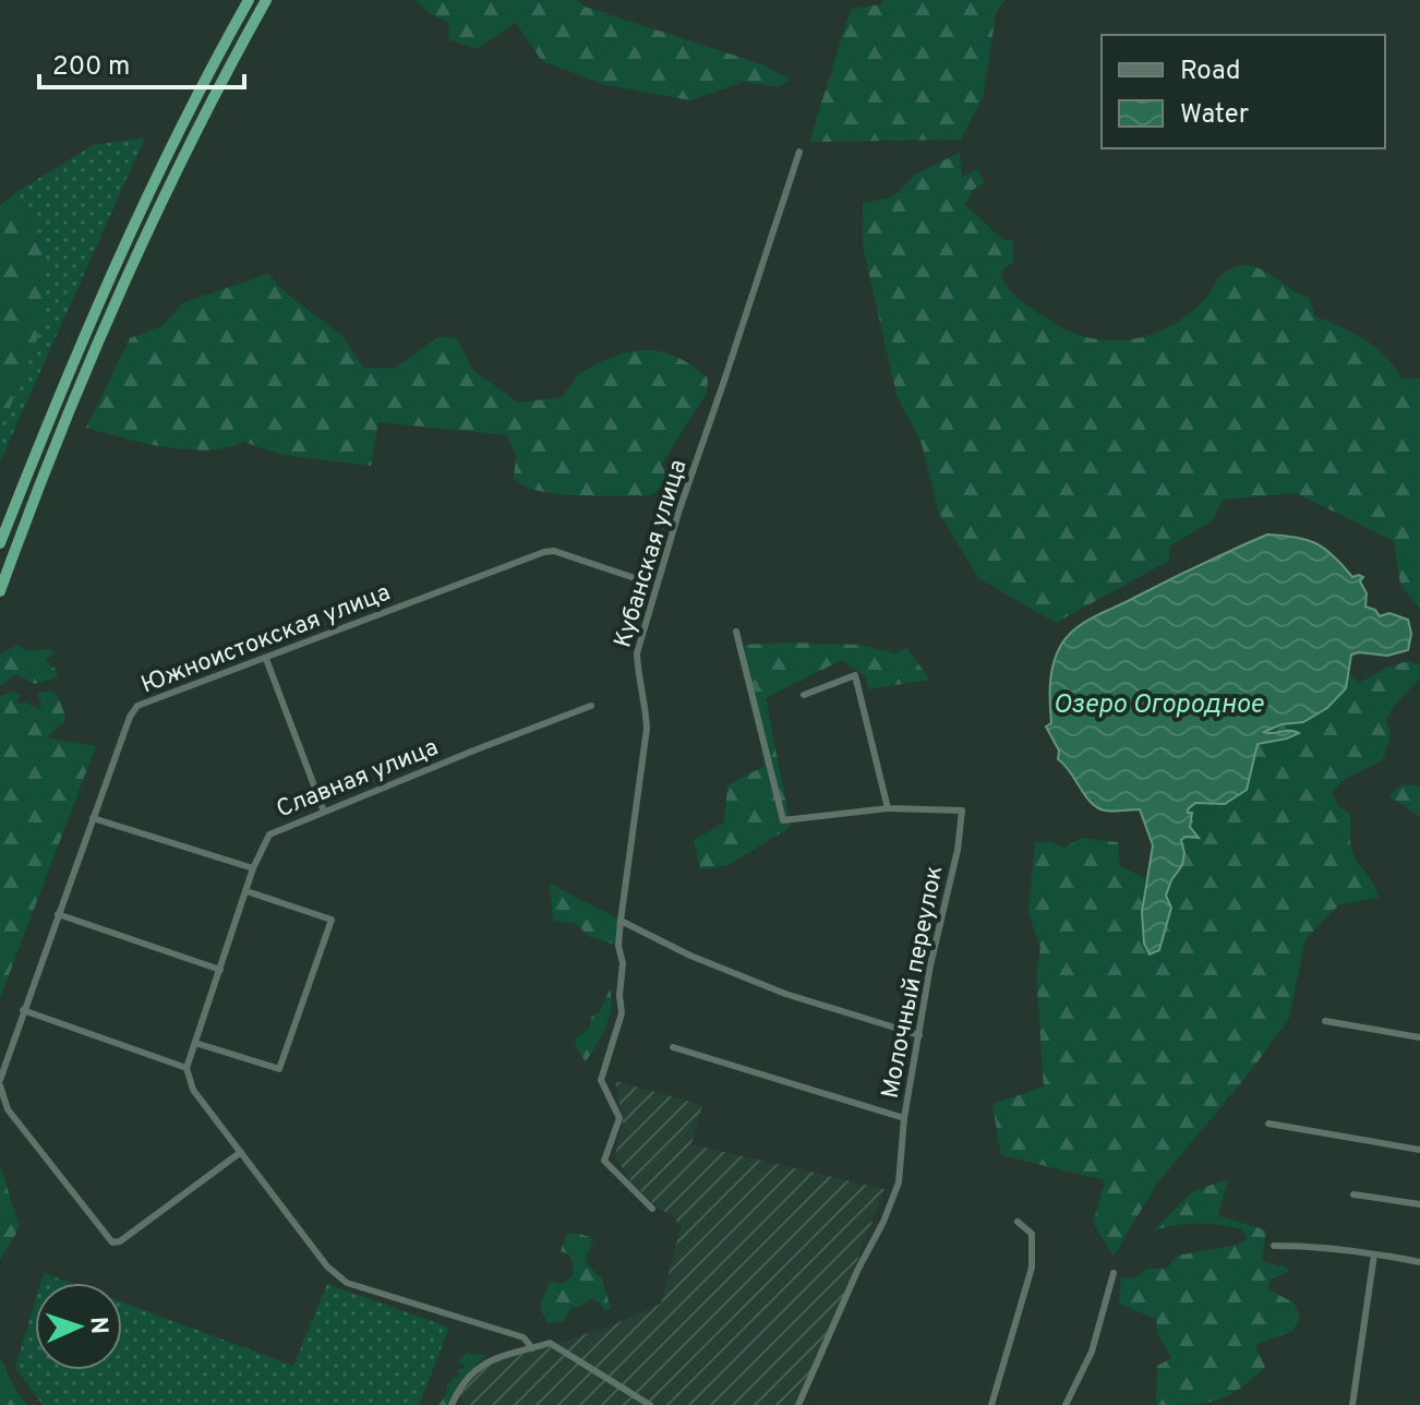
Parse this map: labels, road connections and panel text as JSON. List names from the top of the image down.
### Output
{
  "streets": {
    "street": [
      "Кубанская улица",
      "Южноистокская улица",
      "Славная улица",
      "Молочный переулок"
    ]
  },
  "water": ["Озеро Огородное"],
  "legend": ["Road", "Water"],
  "scale_bar": "200 m",
  "north": "right"
}
